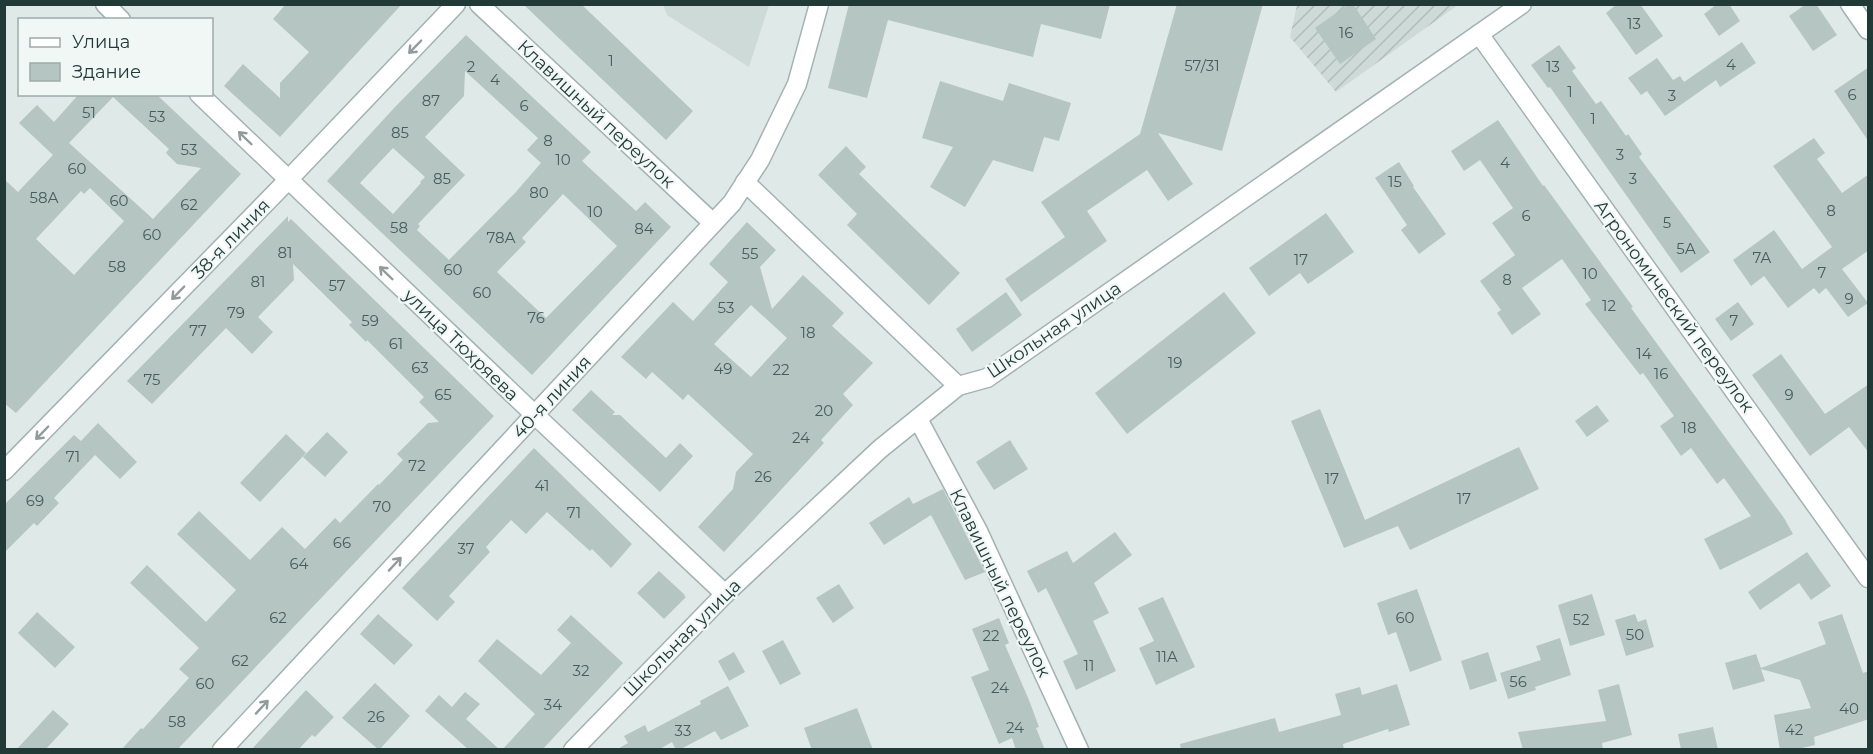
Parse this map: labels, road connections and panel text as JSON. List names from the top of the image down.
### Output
{
  "streets": {
    "street": [
      "Клавишный переулок",
      "38-я линия",
      "Агрономический переулок",
      "Школьная улица",
      "улица Тюхряева",
      "40-я линия"
    ]
  },
  "crossings": [
    ["Клавишный переулок", "Школьная улица"],
    ["Клавишный переулок", "40-я линия"],
    ["38-я линия", "улица Тюхряева"],
    ["Агрономический переулок", "Школьная улица"],
    ["Школьная улица", "улица Тюхряева"],
    ["улица Тюхряева", "40-я линия"]
  ],
  "one_way": ["38-я линия", "улица Тюхряева", "40-я линия"],
  "house_numbers": [
    "13",
    "16",
    "1",
    "4",
    "57/31",
    "2",
    "13",
    "4",
    "1",
    "6",
    "3",
    "87",
    "6",
    "51",
    "53",
    "1",
    "85",
    "8",
    "53",
    "3",
    "10",
    "4",
    "60",
    "85",
    "3",
    "15",
    "80",
    "58А",
    "60",
    "62",
    "8",
    "10",
    "6",
    "5",
    "58",
    "84",
    "60",
    "78А",
    "5А",
    "81",
    "55",
    "7А",
    "17",
    "58",
    "60",
    "7",
    "10",
    "8",
    "81",
    "57",
    "60",
    "9",
    "12",
    "53",
    "79",
    "76",
    "59",
    "7",
    "77",
    "18",
    "61",
    "14",
    "19",
    "63",
    "49",
    "22",
    "16",
    "75",
    "65",
    "9",
    "20",
    "18",
    "24",
    "71",
    "72",
    "26",
    "17",
    "41",
    "17",
    "69",
    "70",
    "71",
    "66",
    "37",
    "64",
    "62",
    "60",
    "52",
    "50",
    "22",
    "11А",
    "62",
    "11",
    "32",
    "56",
    "60",
    "24",
    "34",
    "40",
    "26",
    "58",
    "24",
    "42",
    "33"
  ],
  "legend": ["Улица", "Здание"]
}
